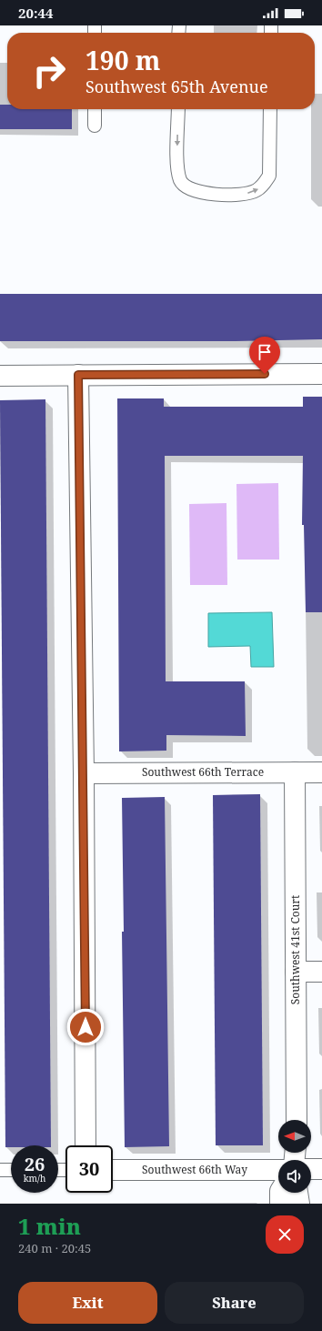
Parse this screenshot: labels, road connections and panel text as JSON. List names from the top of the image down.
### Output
{
  "streets": {
    "street": ["Southwest 66th Terrace", "Southwest 41st Court", "Southwest 66th Way"]
  },
  "crossings": [
    ["Southwest 66th Terrace", "Southwest 41st Court"]
  ],
  "north": "left",
  "page": {
    "status": "20:44",
    "turn": ["190 m", "Southwest 65th Avenue"],
    "speed": "26 km/h",
    "limit": "30",
    "heading": ["1 min", "240 m · 20:45"],
    "buttons": ["Exit", "Share"]
  }
}
